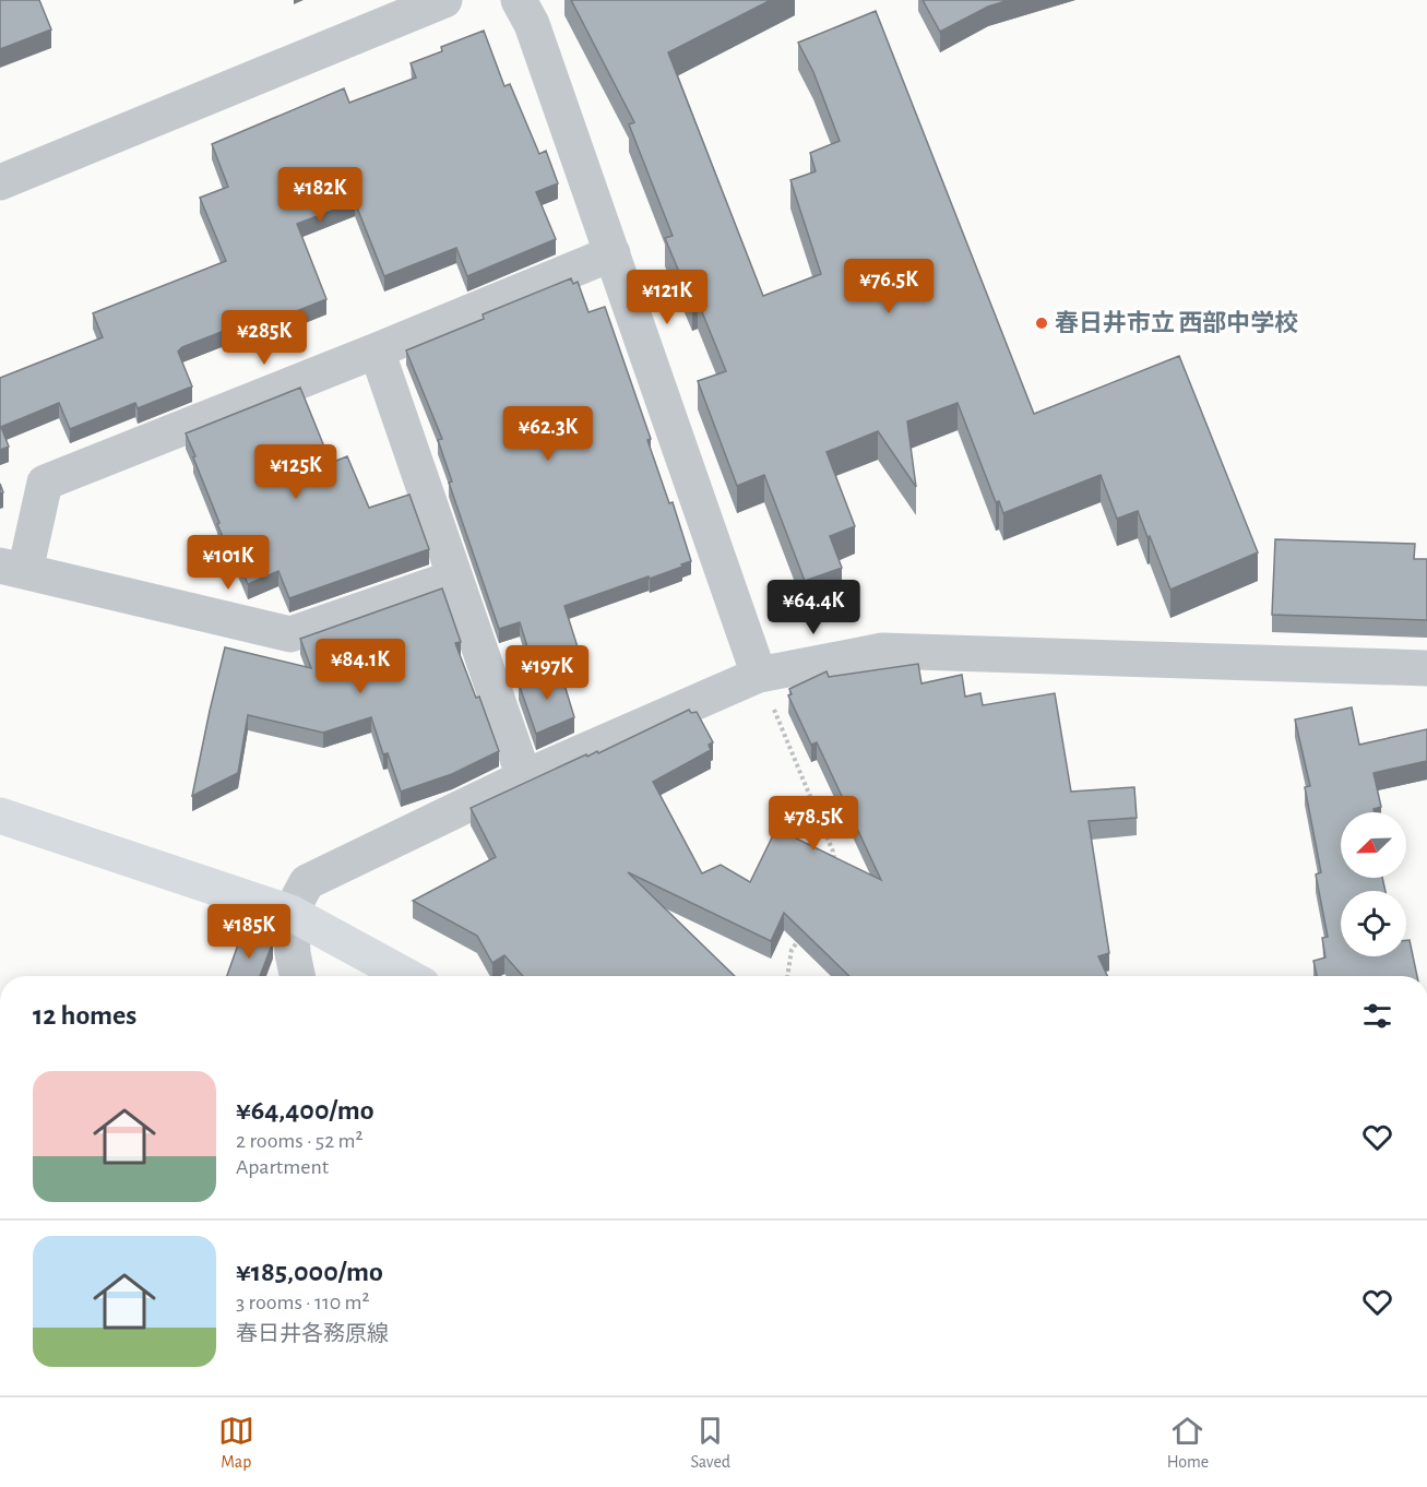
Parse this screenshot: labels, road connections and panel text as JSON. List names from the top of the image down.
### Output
{
  "places": ["春日井市立 西部中学校"],
  "north": "bottom left",
  "page": {
    "price": [
      "¥182K",
      "¥76.5K",
      "¥121K",
      "¥285K",
      "¥62.3K",
      "¥125K",
      "¥101K",
      "¥64.4K",
      "¥84.1K",
      "¥197K",
      "¥78.5K",
      "¥185K"
    ],
    "heading": "12 homes",
    "list": [
      {
        "name": "¥64,400/mo",
        "note": "2 rooms · 52 m² · Apartment"
      },
      {
        "name": "¥185,000/mo",
        "note": "3 rooms · 110 m² · 春日井各務原線"
      }
    ],
    "tabs": ["Map", "Saved", "Home"]
  }
}
